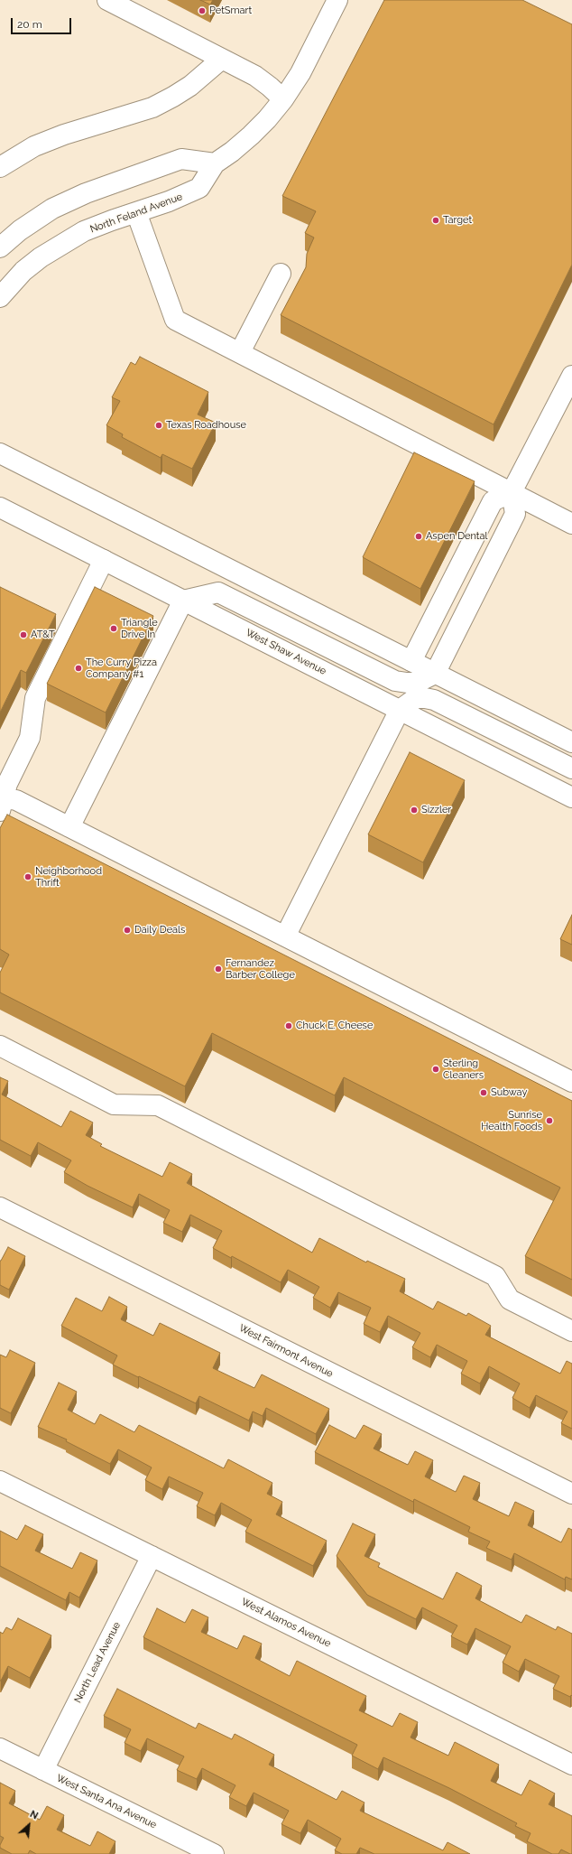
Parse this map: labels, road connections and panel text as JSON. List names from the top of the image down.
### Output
{
  "streets": {
    "street": [
      "North Feland Avenue",
      "West Shaw Avenue",
      "West Fairmont Avenue",
      "West Alamos Avenue",
      "North Lead Avenue",
      "West Santa Ana Avenue"
    ]
  },
  "crossings": [
    ["West Alamos Avenue", "North Lead Avenue"],
    ["North Lead Avenue", "West Santa Ana Avenue"]
  ],
  "places": [
    "PetSmart",
    "Target",
    "Texas Roadhouse",
    "Aspen Dental",
    "Triangle Drive In",
    "AT&T",
    "The Curry Pizza Company #1",
    "Sizzler",
    "Neighborhood Thrift",
    "Daily Deals",
    "Fernandez Barber College",
    "Chuck E. Cheese",
    "Sterling Cleaners",
    "Subway",
    "Sunrise Health Foods"
  ],
  "scale_bar": "20 m",
  "north": "top right"
}
